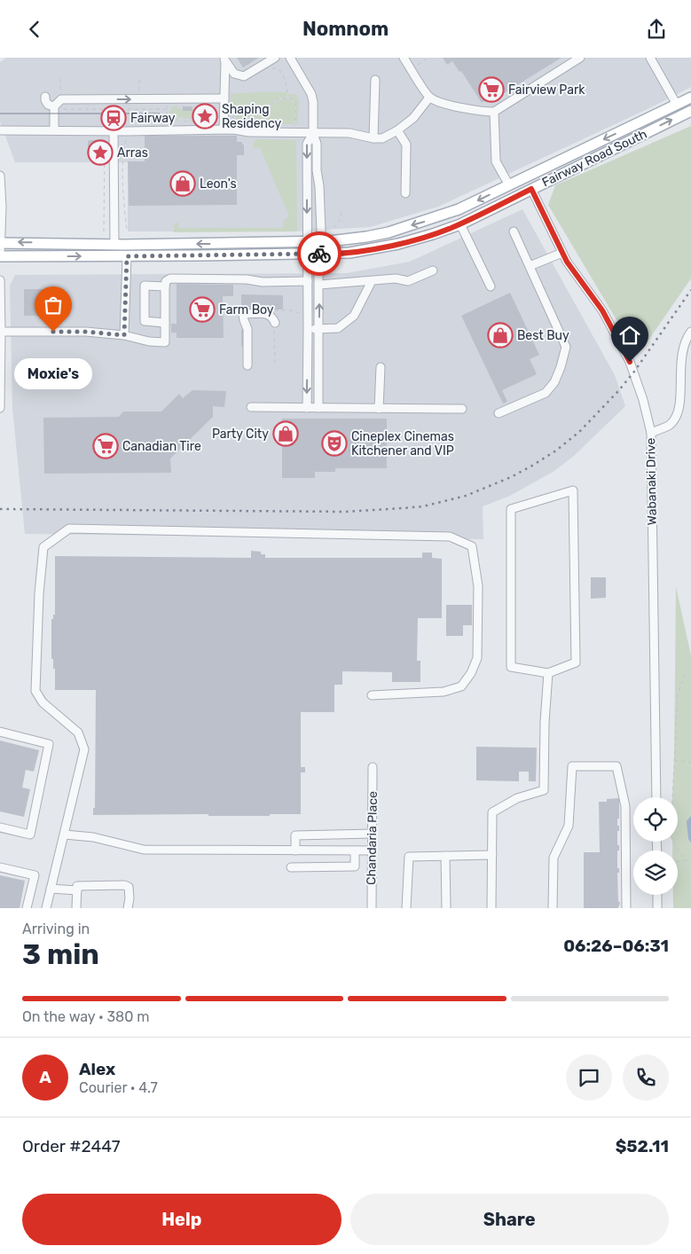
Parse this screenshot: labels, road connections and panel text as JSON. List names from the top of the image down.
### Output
{
  "streets": {
    "main road": ["Fairway Road South"],
    "street": ["Wabanaki Drive", "Chandaria Place"]
  },
  "crossings": [
    ["Fairway Road South", "Wabanaki Drive"]
  ],
  "places": {
    "supermarket": ["Fairview Park", "Farm Boy", "Canadian Tire"],
    "place": ["Shaping Residency", "Arras"],
    "station": ["Fairway"],
    "shop": ["Leon's", "Best Buy", "Party City"],
    "other": ["Moxie's"],
    "theatre": ["Cineplex Cinemas Kitchener and VIP"]
  },
  "page": {
    "header": "Nomnom",
    "bubble": "Moxie's",
    "heading": ["3 min", "Arriving in", "06:26–06:31"],
    "panel": [
      "Alex",
      "Courier · 4.7",
      "Order #2447",
      "$52.11"
    ],
    "bar": "On the way · 380 m",
    "round": "A",
    "buttons": ["Help", "Share"]
  }
}
